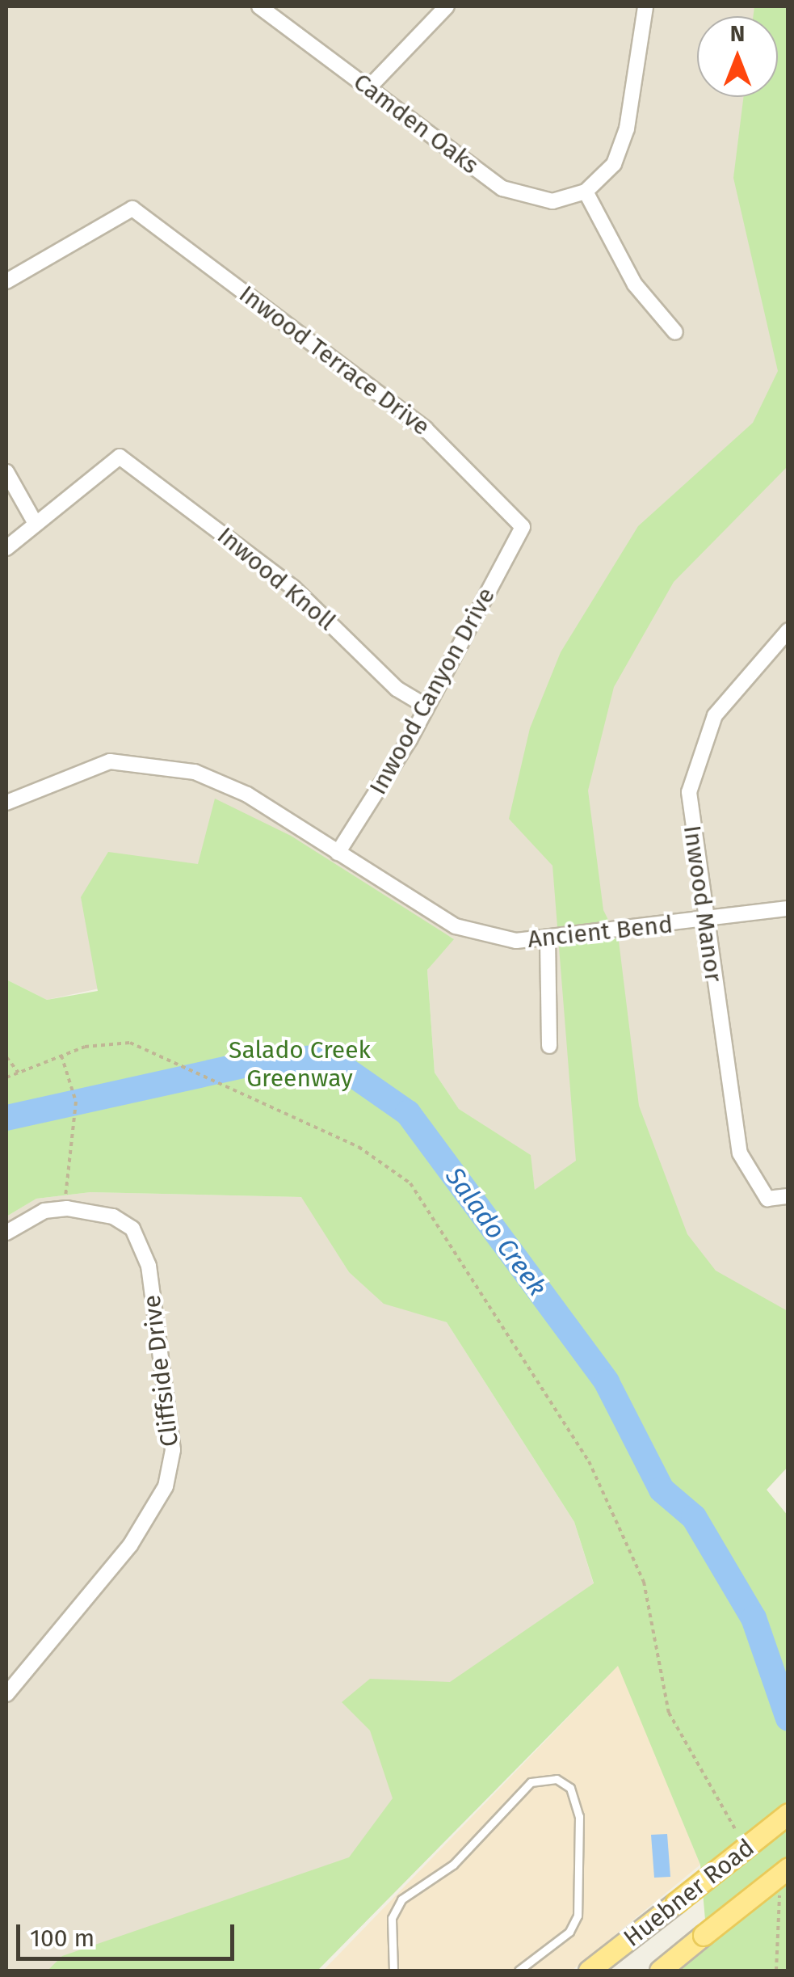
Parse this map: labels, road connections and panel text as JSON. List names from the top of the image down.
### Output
{
  "streets": {
    "main road": ["Huebner Road"],
    "street": [
      "Camden Oaks",
      "Inwood Terrace Drive",
      "Inwood Knoll",
      "Inwood Canyon Drive",
      "Inwood Manor",
      "Ancient Bend",
      "Cliffside Drive"
    ]
  },
  "crossings": [
    ["Inwood Terrace Drive", "Inwood Canyon Drive"],
    ["Inwood Knoll", "Inwood Canyon Drive"],
    ["Inwood Canyon Drive", "Ancient Bend"],
    ["Inwood Manor", "Ancient Bend"]
  ],
  "water": ["Salado Creek"],
  "parks": ["Salado Creek Greenway"],
  "scale_bar": "100 m",
  "north": "top"
}
